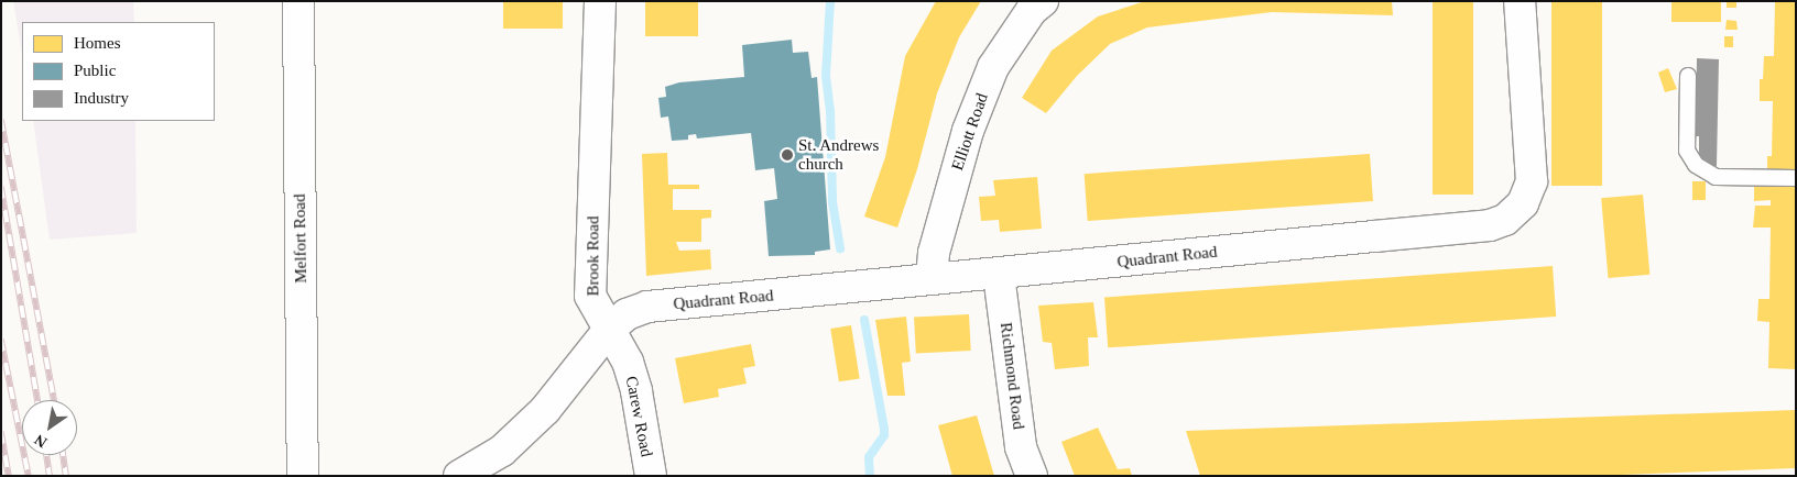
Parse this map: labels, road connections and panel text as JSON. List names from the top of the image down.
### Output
{
  "streets": {
    "street": [
      "Elliott Road",
      "Melfort Road",
      "Brook Road",
      "Quadrant Road",
      "Richmond Road",
      "Carew Road"
    ]
  },
  "crossings": [
    ["Elliott Road", "Quadrant Road"],
    ["Brook Road", "Quadrant Road"],
    ["Brook Road", "Carew Road"],
    ["Quadrant Road", "Richmond Road"],
    ["Quadrant Road", "Carew Road"]
  ],
  "places": ["St. Andrews church"],
  "legend": ["Homes", "Public", "Industry"],
  "north": "bottom left"
}
